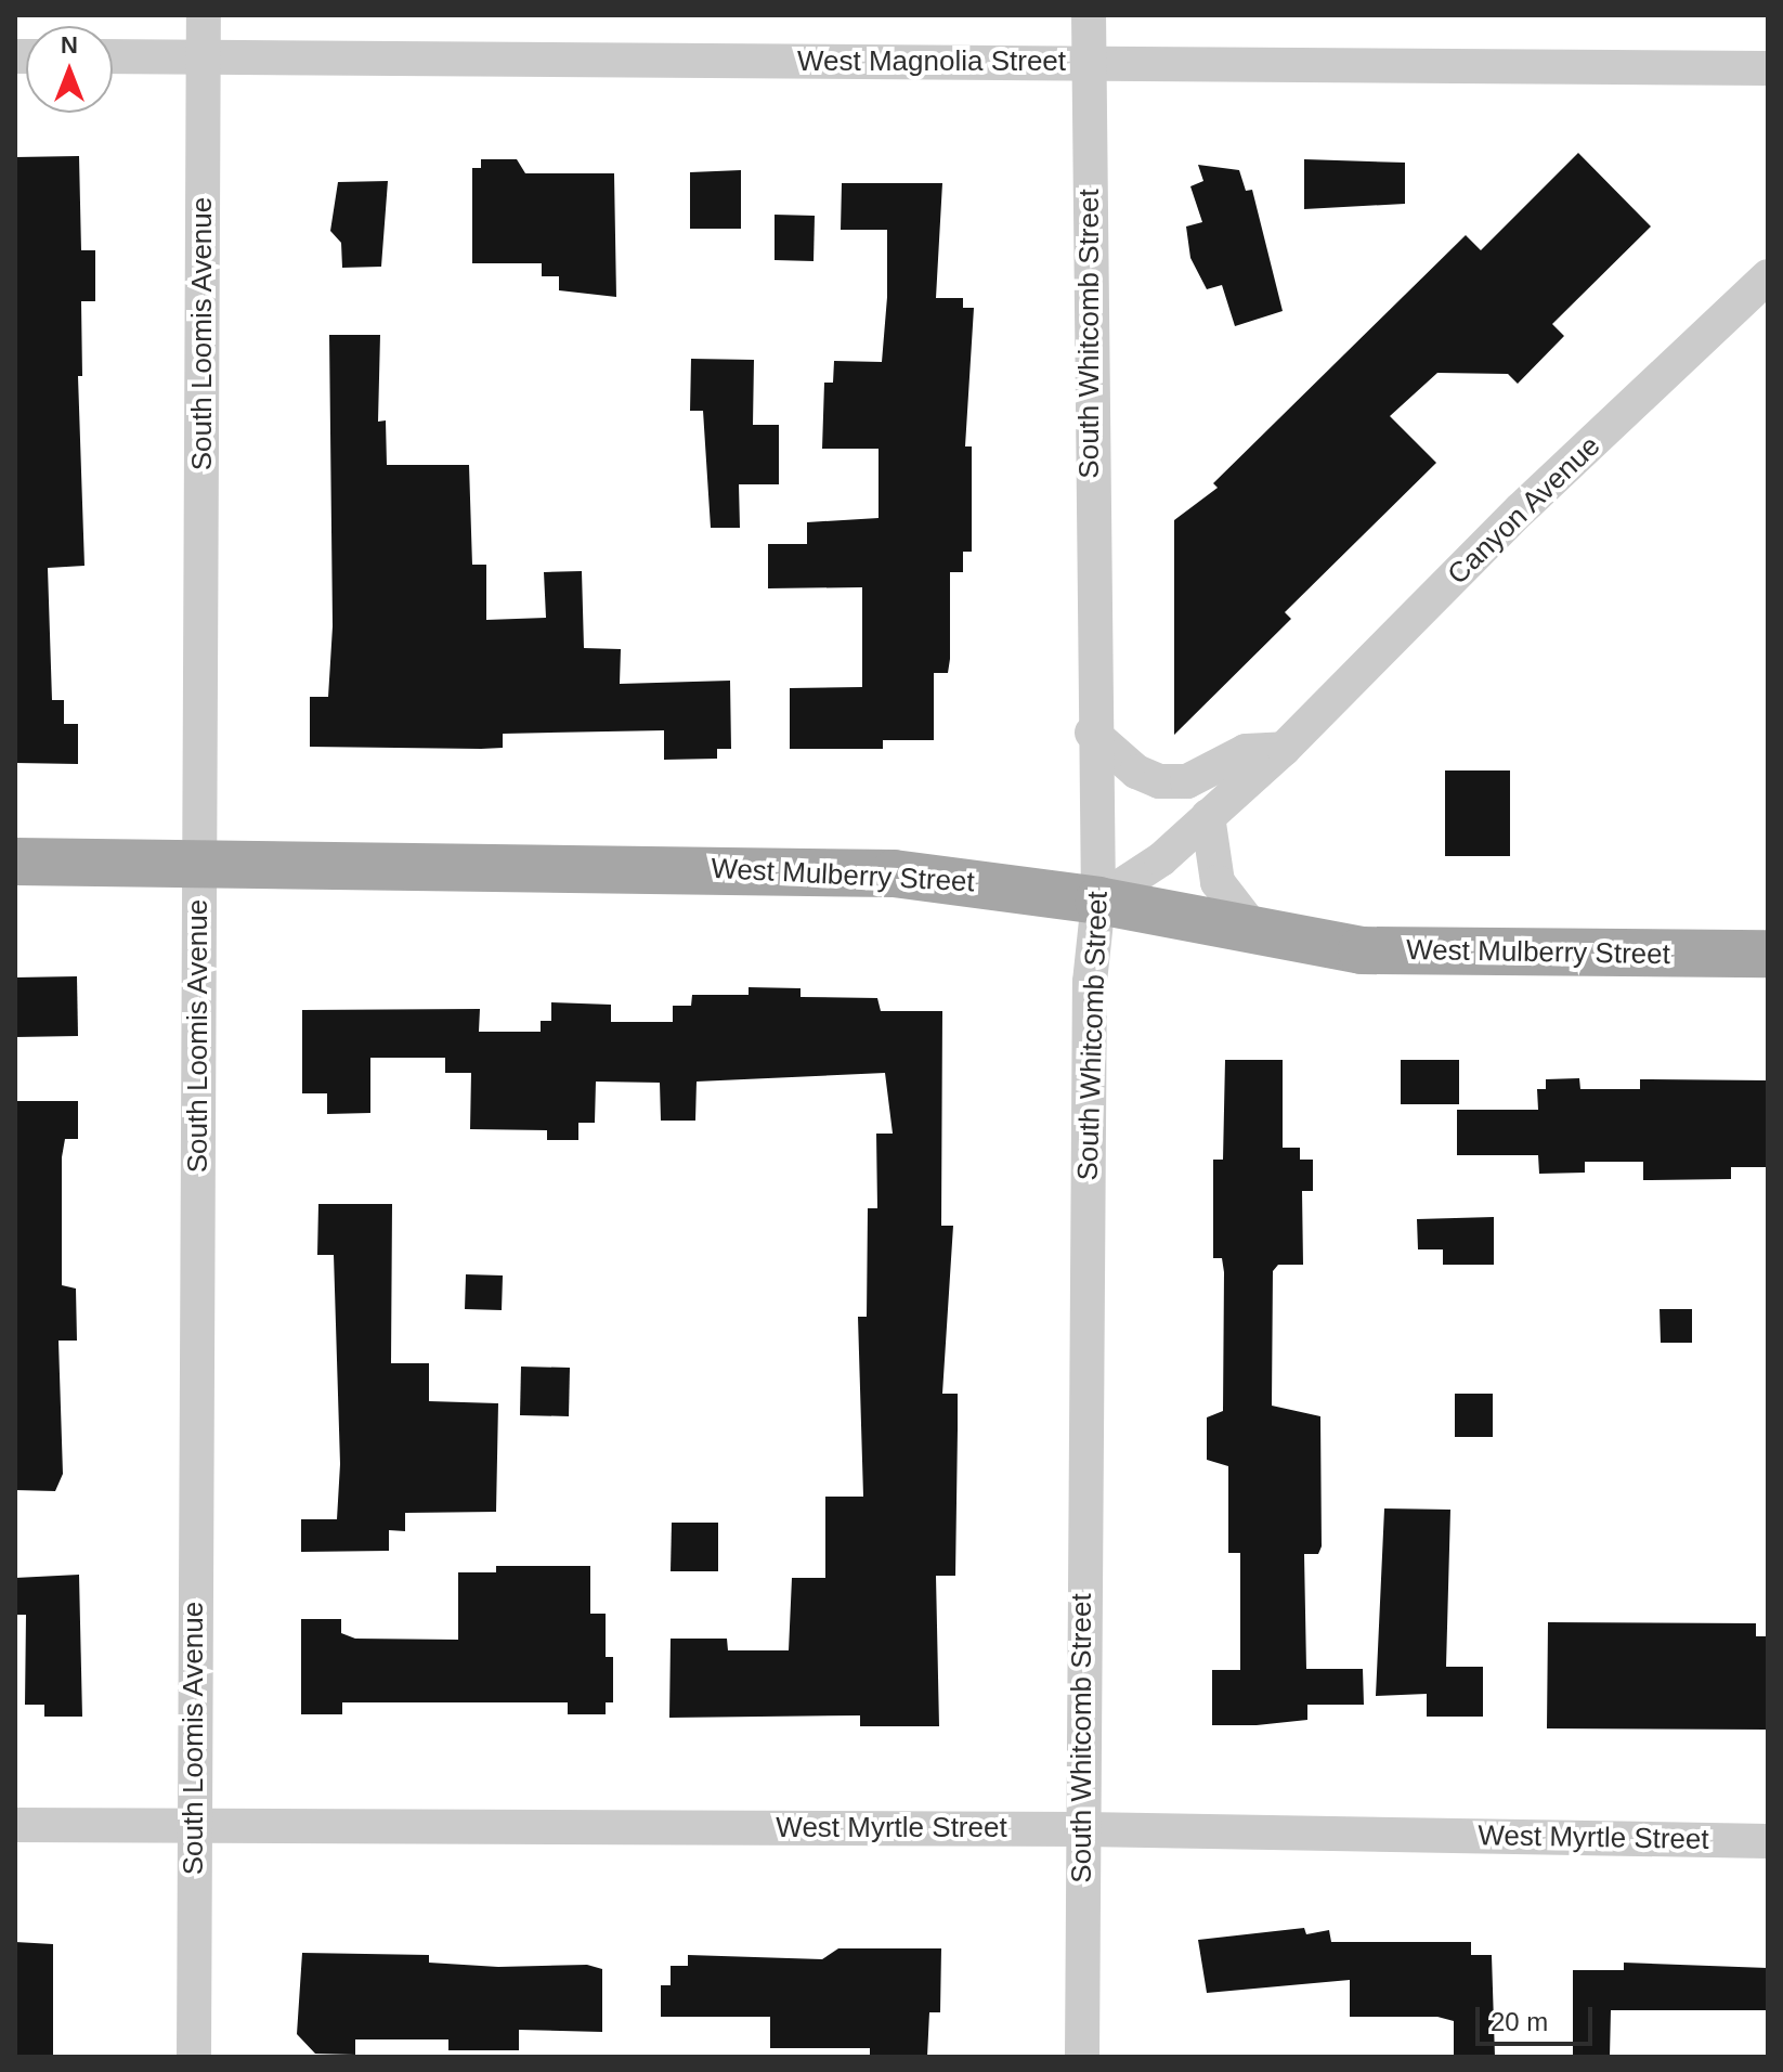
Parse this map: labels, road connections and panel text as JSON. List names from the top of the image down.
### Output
{
  "streets": {
    "main road": ["West Mulberry Street"],
    "street": [
      "West Magnolia Street",
      "South Loomis Avenue",
      "South Whitcomb Street",
      "Canyon Avenue",
      "West Myrtle Street"
    ]
  },
  "crossings": [
    ["West Magnolia Street", "South Loomis Avenue"],
    ["West Magnolia Street", "South Whitcomb Street"],
    ["South Loomis Avenue", "West Mulberry Street"],
    ["South Loomis Avenue", "West Myrtle Street"],
    ["South Whitcomb Street", "Canyon Avenue"],
    ["South Whitcomb Street", "West Mulberry Street"],
    ["South Whitcomb Street", "West Myrtle Street"],
    ["Canyon Avenue", "West Mulberry Street"]
  ],
  "scale_bar": "20 m",
  "north": "top"
}
